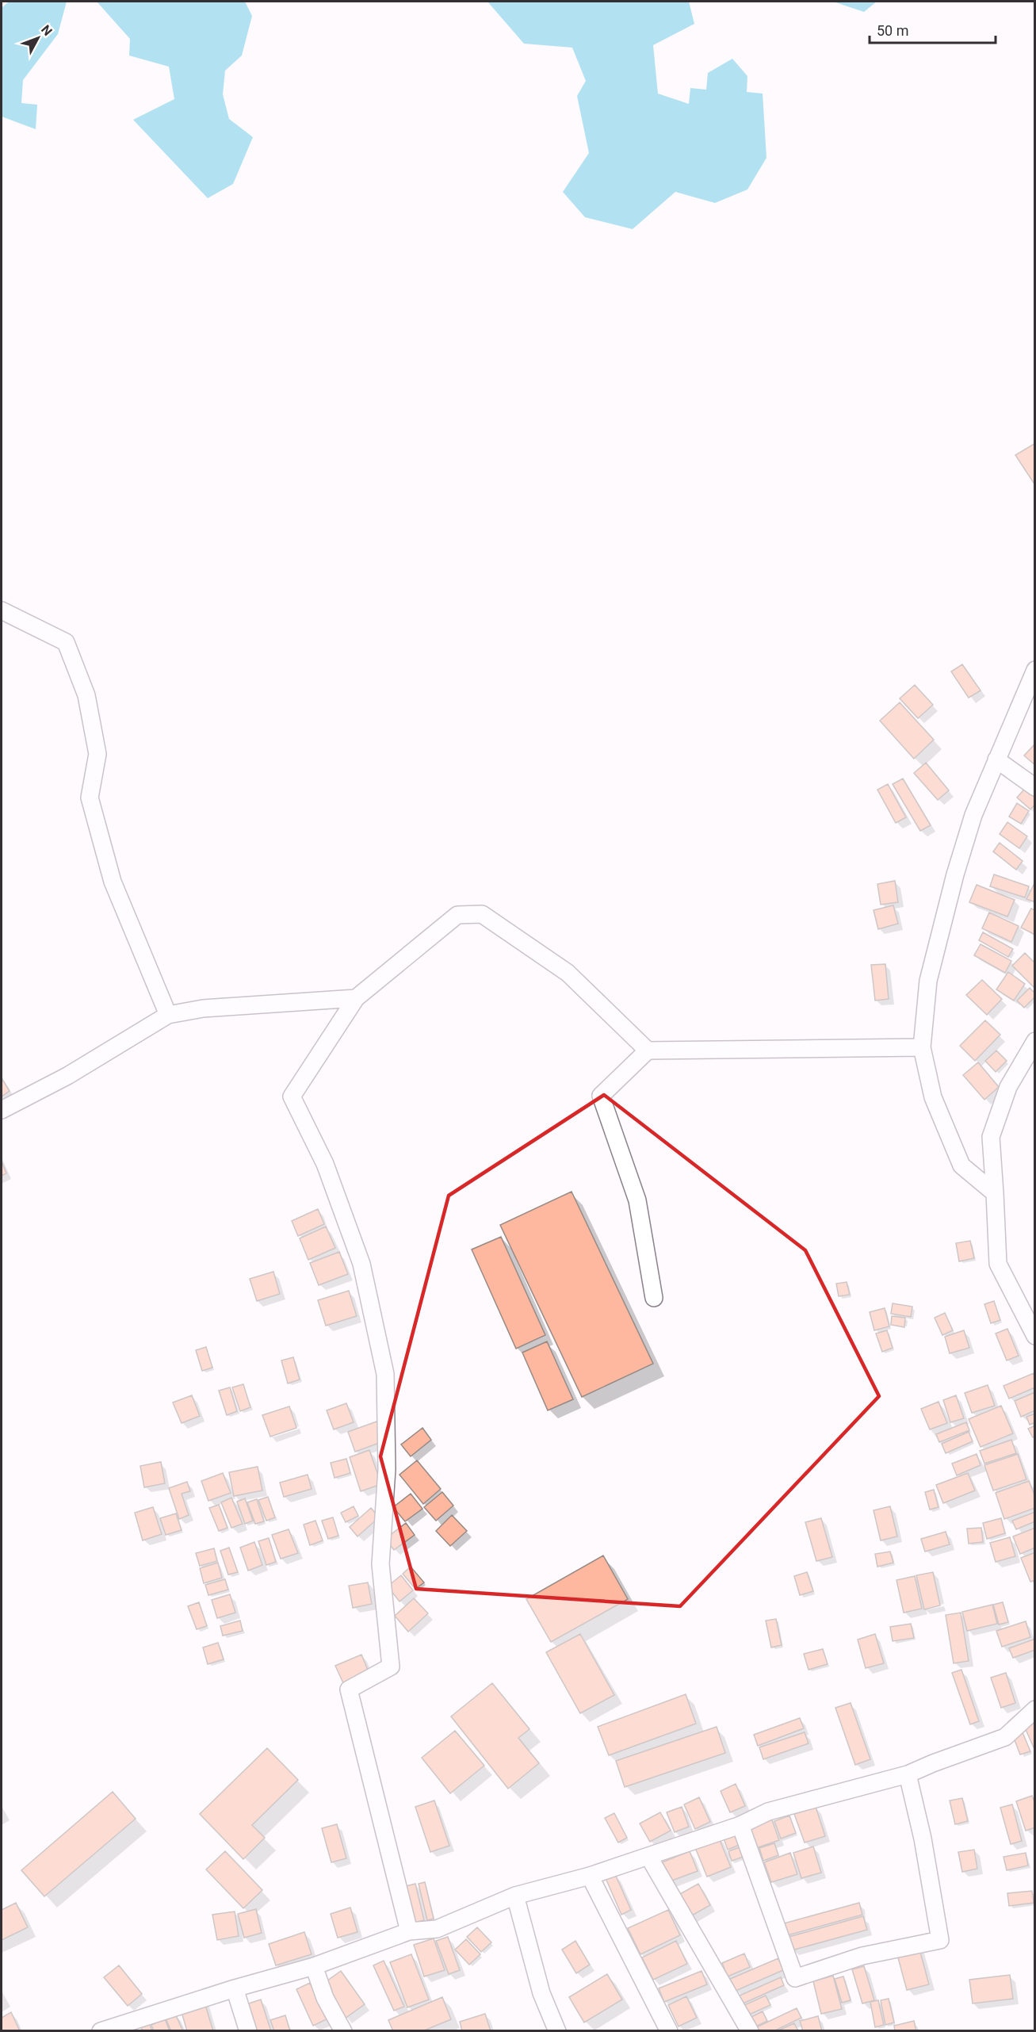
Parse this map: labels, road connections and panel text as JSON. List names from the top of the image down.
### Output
{
  "scale_bar": "50 m",
  "north": "top right"
}
